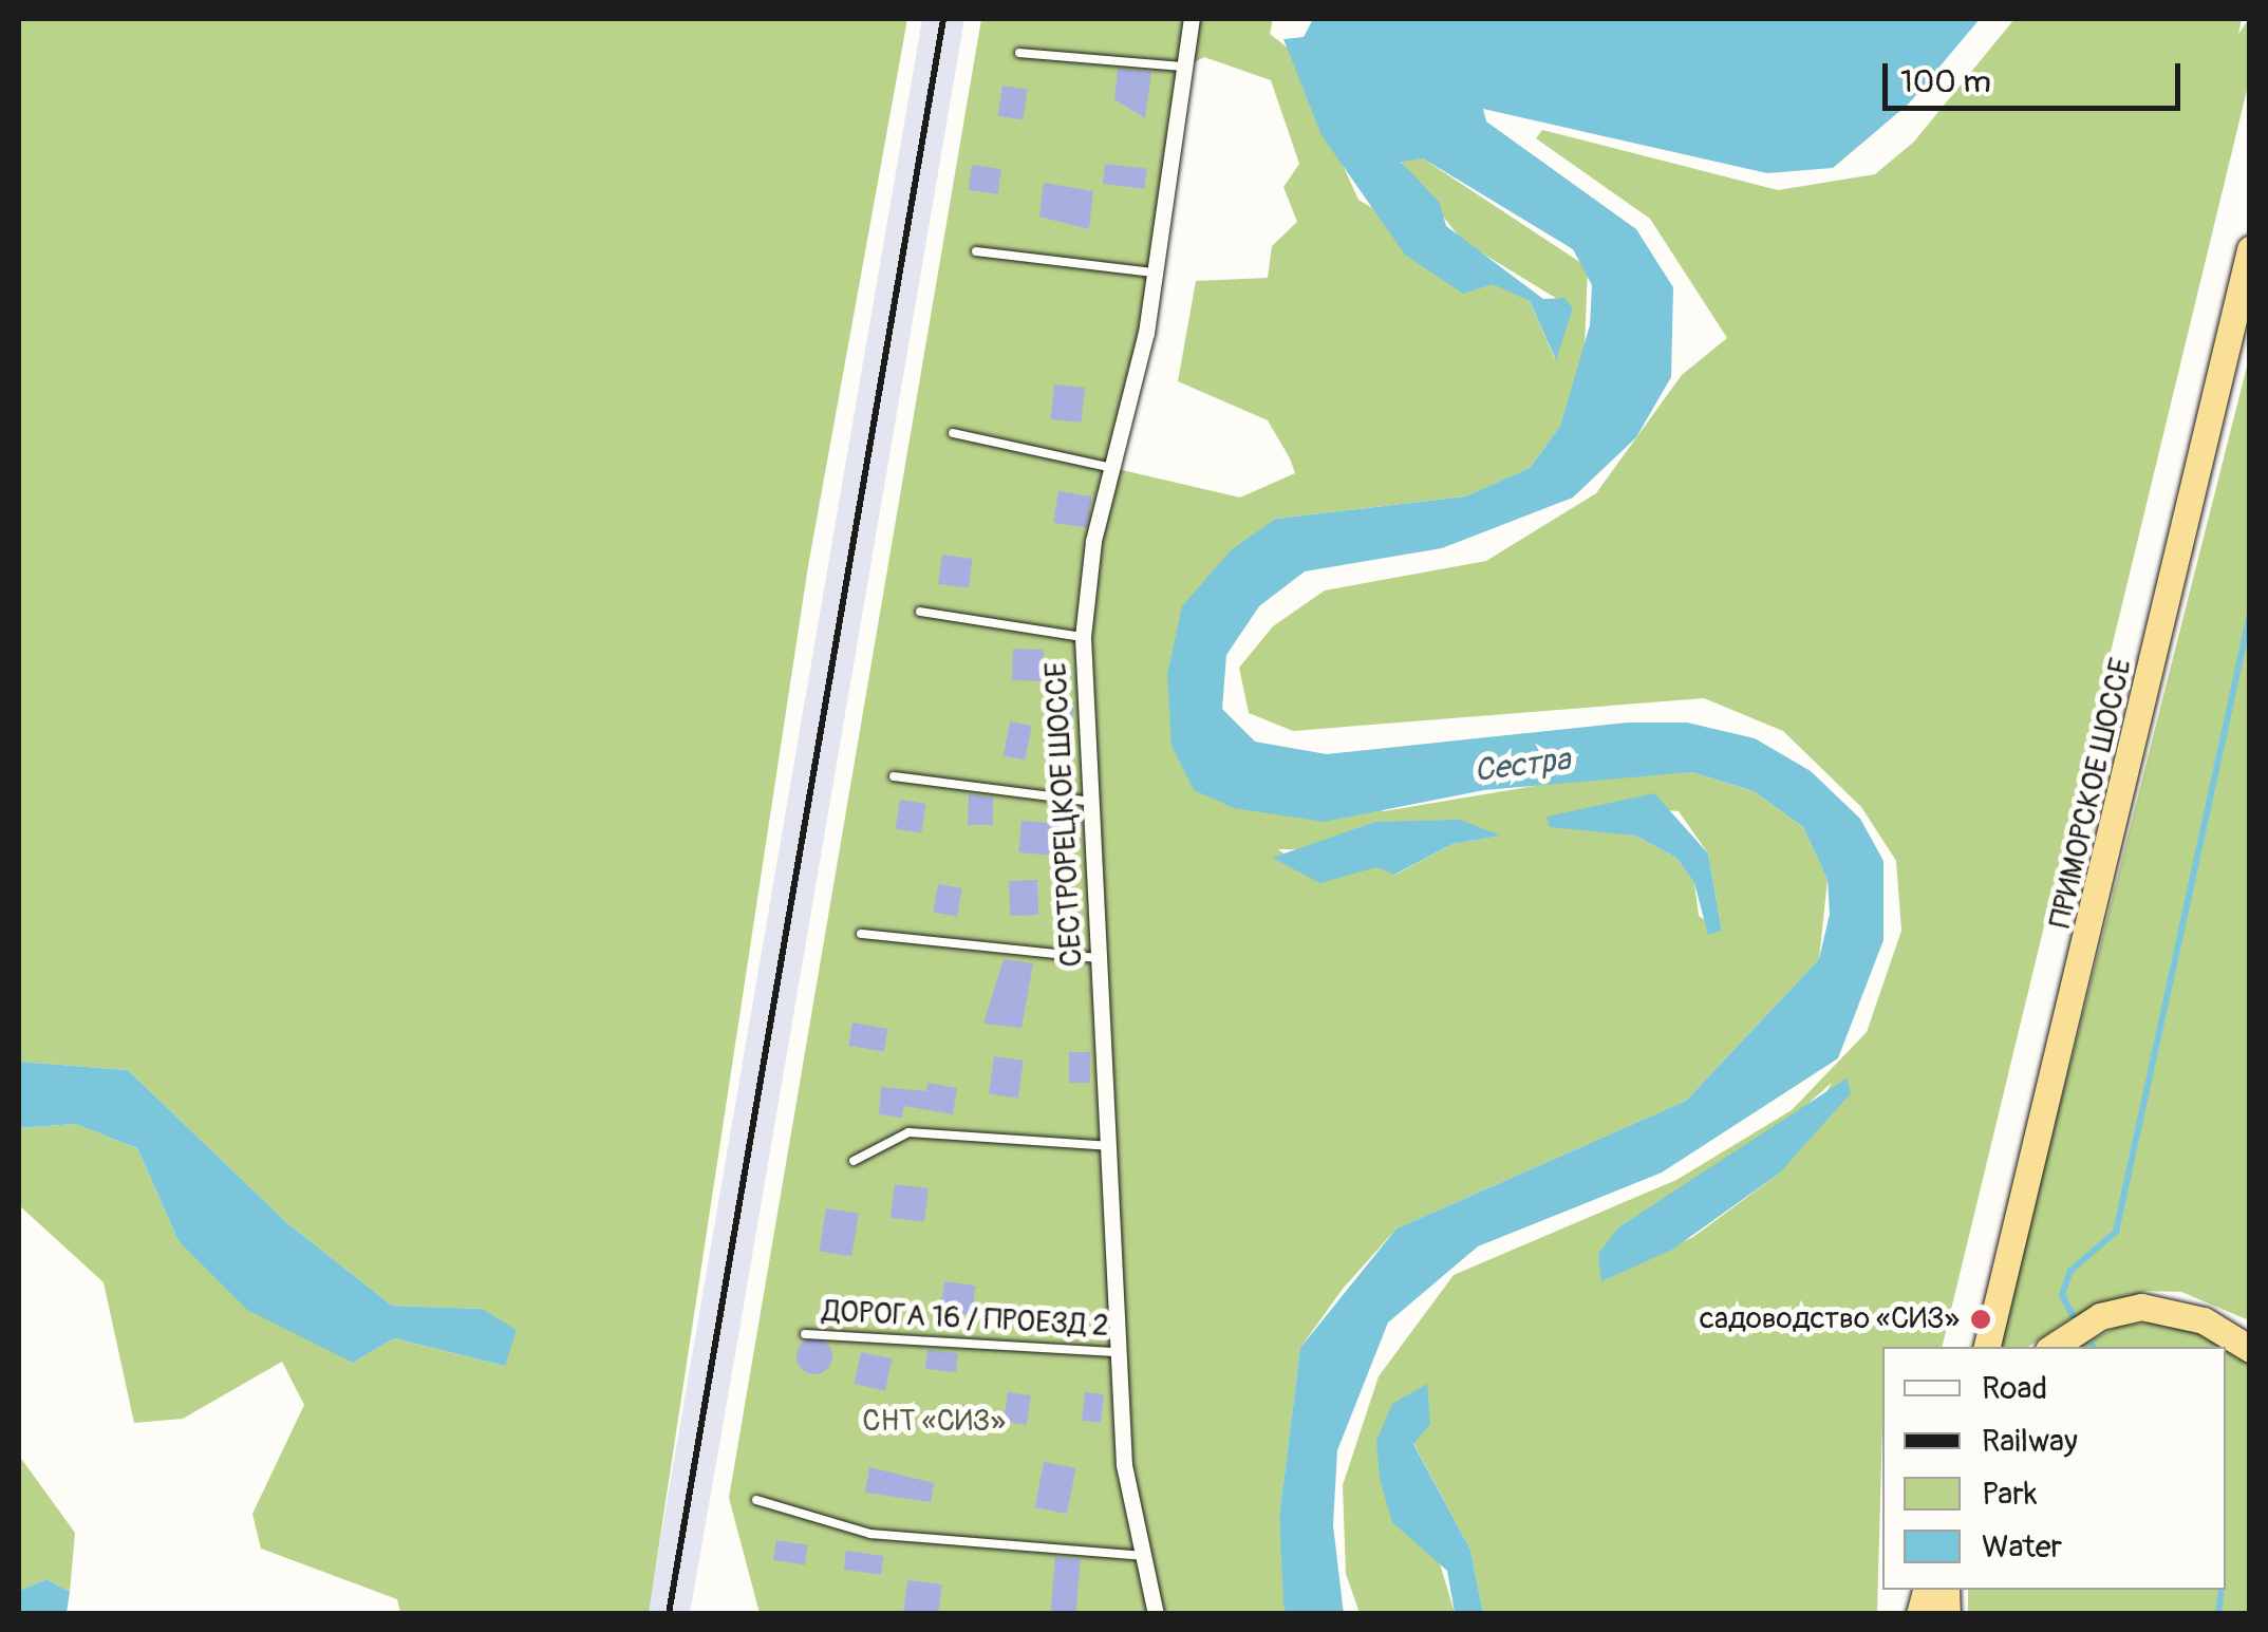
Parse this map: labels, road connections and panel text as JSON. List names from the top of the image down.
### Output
{
  "streets": {
    "highway": ["ПРИМОРСКОЕ ШОССЕ"],
    "street": ["СЕСТРОРЕЦКОЕ ШОССЕ"],
    "lane": ["ДОРОГА 16 / ПРОЕЗД 2"]
  },
  "crossings": [
    ["СЕСТРОРЕЦКОЕ ШОССЕ", "ДОРОГА 16 / ПРОЕЗД 2"]
  ],
  "water": ["Сестра"],
  "parks": ["СНТ «СИЗ»"],
  "places": ["садоводство «СИЗ»"],
  "legend": [
    "Road",
    "Railway",
    "Park",
    "Water"
  ],
  "scale_bar": "100 m"
}
